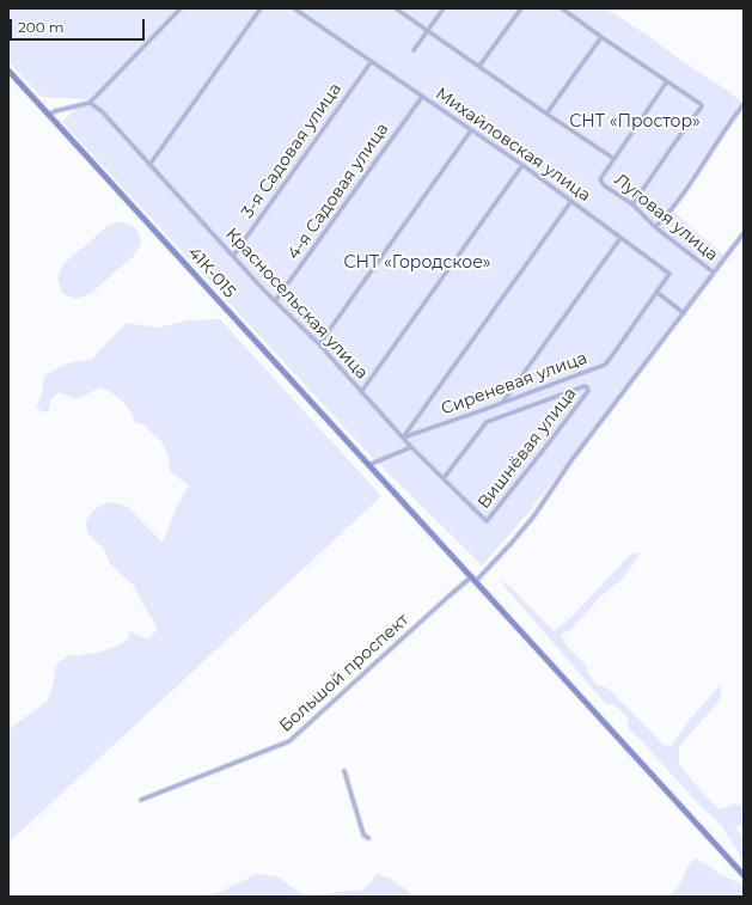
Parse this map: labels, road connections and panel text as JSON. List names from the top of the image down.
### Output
{
  "streets": {
    "main road": ["41К-015"],
    "street": [
      "Михайловская улица",
      "3-я Садовая улица",
      "4-я Садовая улица",
      "Луговая улица",
      "Красносельская улица",
      "Сиреневая улица",
      "Вишнёвая улица",
      "Большой проспект"
    ]
  },
  "crossings": [
    ["Михайловская улица", "3-я Садовая улица"],
    ["Михайловская улица", "4-я Садовая улица"],
    ["Михайловская улица", "Сиреневая улица"],
    ["3-я Садовая улица", "Красносельская улица"],
    ["4-я Садовая улица", "Красносельская улица"],
    ["Луговая улица", "Большой проспект"],
    ["41К-015", "Большой проспект"],
    ["Красносельская улица", "Сиреневая улица"],
    ["Красносельская улица", "Вишнёвая улица"]
  ],
  "parks": ["СНТ «Простор»", "СНТ «Городское»"],
  "scale_bar": "200 m"
}
